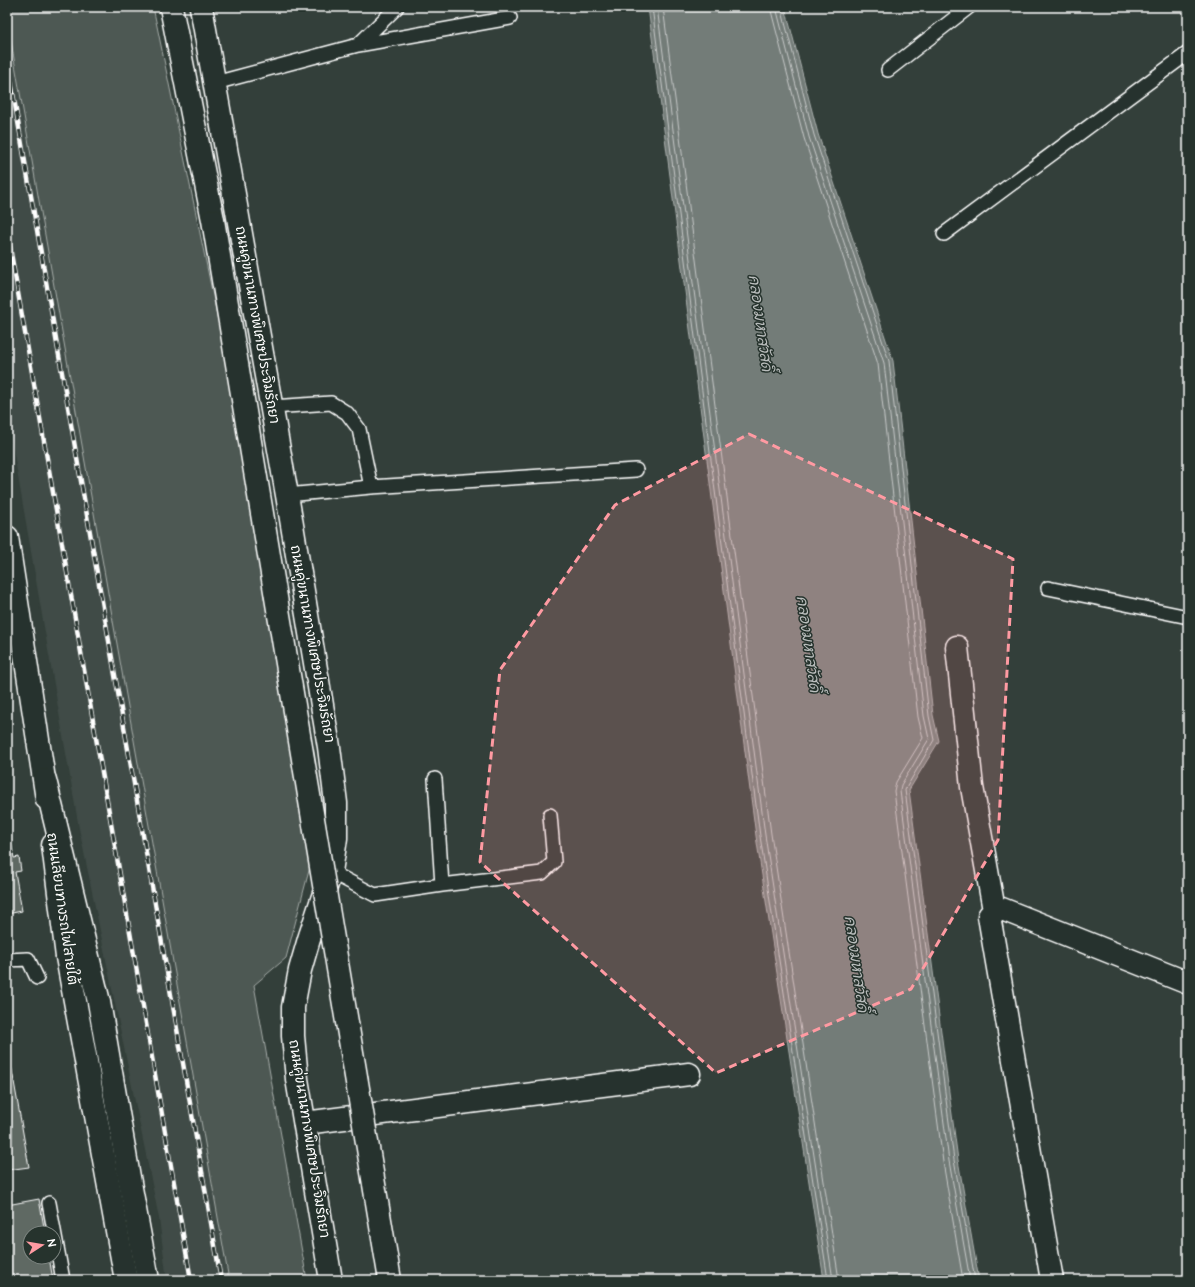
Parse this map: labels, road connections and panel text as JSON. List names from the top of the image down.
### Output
{
  "streets": {
    "main road": ["ถนนคู่ขนานทางพิเศษประจิมรัถยา", "ถนนเลียบทางรถไฟสายใต้"]
  },
  "water": ["คลองมหาสวัสดิ์"],
  "north": "right"
}
